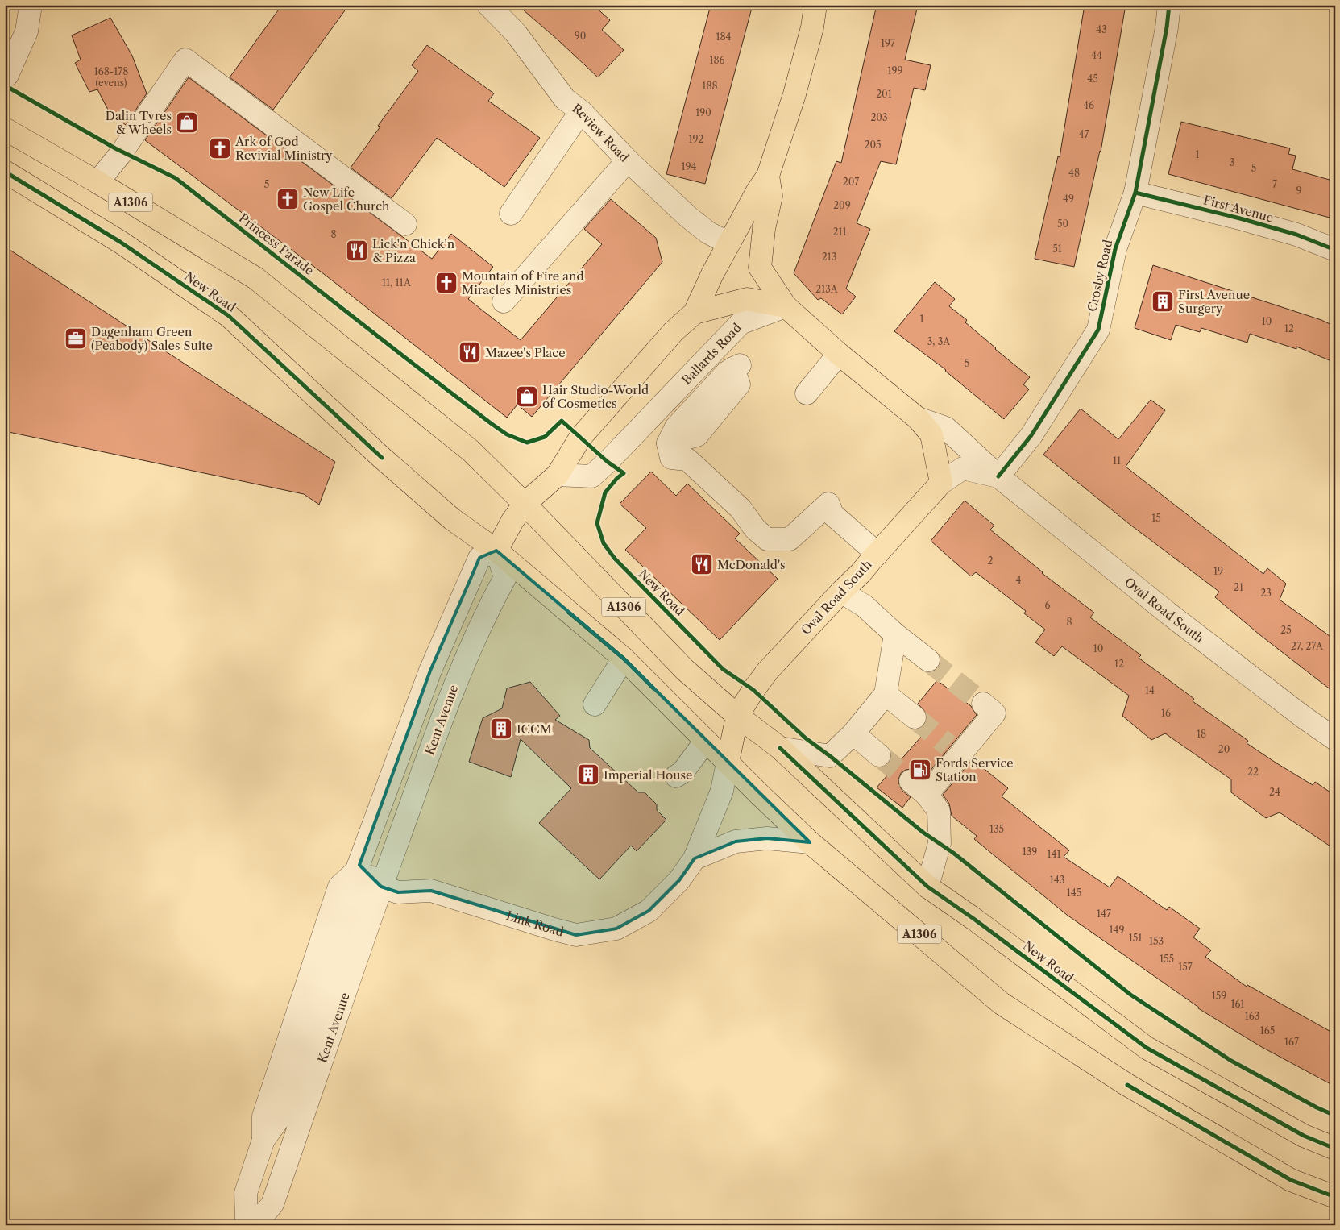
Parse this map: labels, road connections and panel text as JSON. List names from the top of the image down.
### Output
{
  "streets": {
    "main road": ["A1306", "New Road", "Oval Road South"],
    "street": [
      "Review Road",
      "First Avenue",
      "Crosby Road",
      "Ballards Road",
      "Kent Avenue",
      "Link Road"
    ],
    "cycle path": ["Princess Parade"]
  },
  "crossings": [
    ["First Avenue", "Crosby Road"],
    ["Crosby Road", "Oval Road South"],
    ["New Road", "Oval Road South"],
    ["New Road", "Kent Avenue"],
    ["New Road", "Link Road"],
    ["Ballards Road", "Oval Road South"],
    ["Kent Avenue", "Link Road"]
  ],
  "places": {
    "shop": ["Dalin Tyres & Wheels", "Hair Studio-World of Cosmetics"],
    "church": ["Ark of God Revivial Ministry", "New Life Gospel Church", "Mountain of Fire and Miracles Ministries"],
    "restaurant": ["Lick'n Chick'n & Pizza", "Mazee's Place", "McDonald's"],
    "building": ["First Avenue Surgery", "ICCM", "Imperial House"],
    "office": ["Dagenham Green (Peabody) Sales Suite"],
    "fuel station": ["Fords Service Station"]
  },
  "house_numbers": [
    "43",
    "90",
    "184",
    "197",
    "44",
    "186",
    "199",
    "168-178 (evens)",
    "45",
    "188",
    "201",
    "46",
    "190",
    "203",
    "47",
    "192",
    "205",
    "1",
    "3",
    "194",
    "5",
    "48",
    "207",
    "5",
    "7",
    "9",
    "49",
    "209",
    "50",
    "211",
    "8",
    "51",
    "213",
    "11, 11A",
    "213A",
    "1",
    "10",
    "12",
    "3, 3A",
    "5",
    "11",
    "15",
    "2",
    "19",
    "4",
    "21",
    "23",
    "6",
    "8",
    "25",
    "27, 27A",
    "10",
    "12",
    "14",
    "16",
    "18",
    "20",
    "22",
    "24",
    "135",
    "139",
    "141",
    "143",
    "145",
    "147",
    "149",
    "151",
    "153",
    "155",
    "157",
    "159",
    "161",
    "163",
    "165",
    "167"
  ]
}
